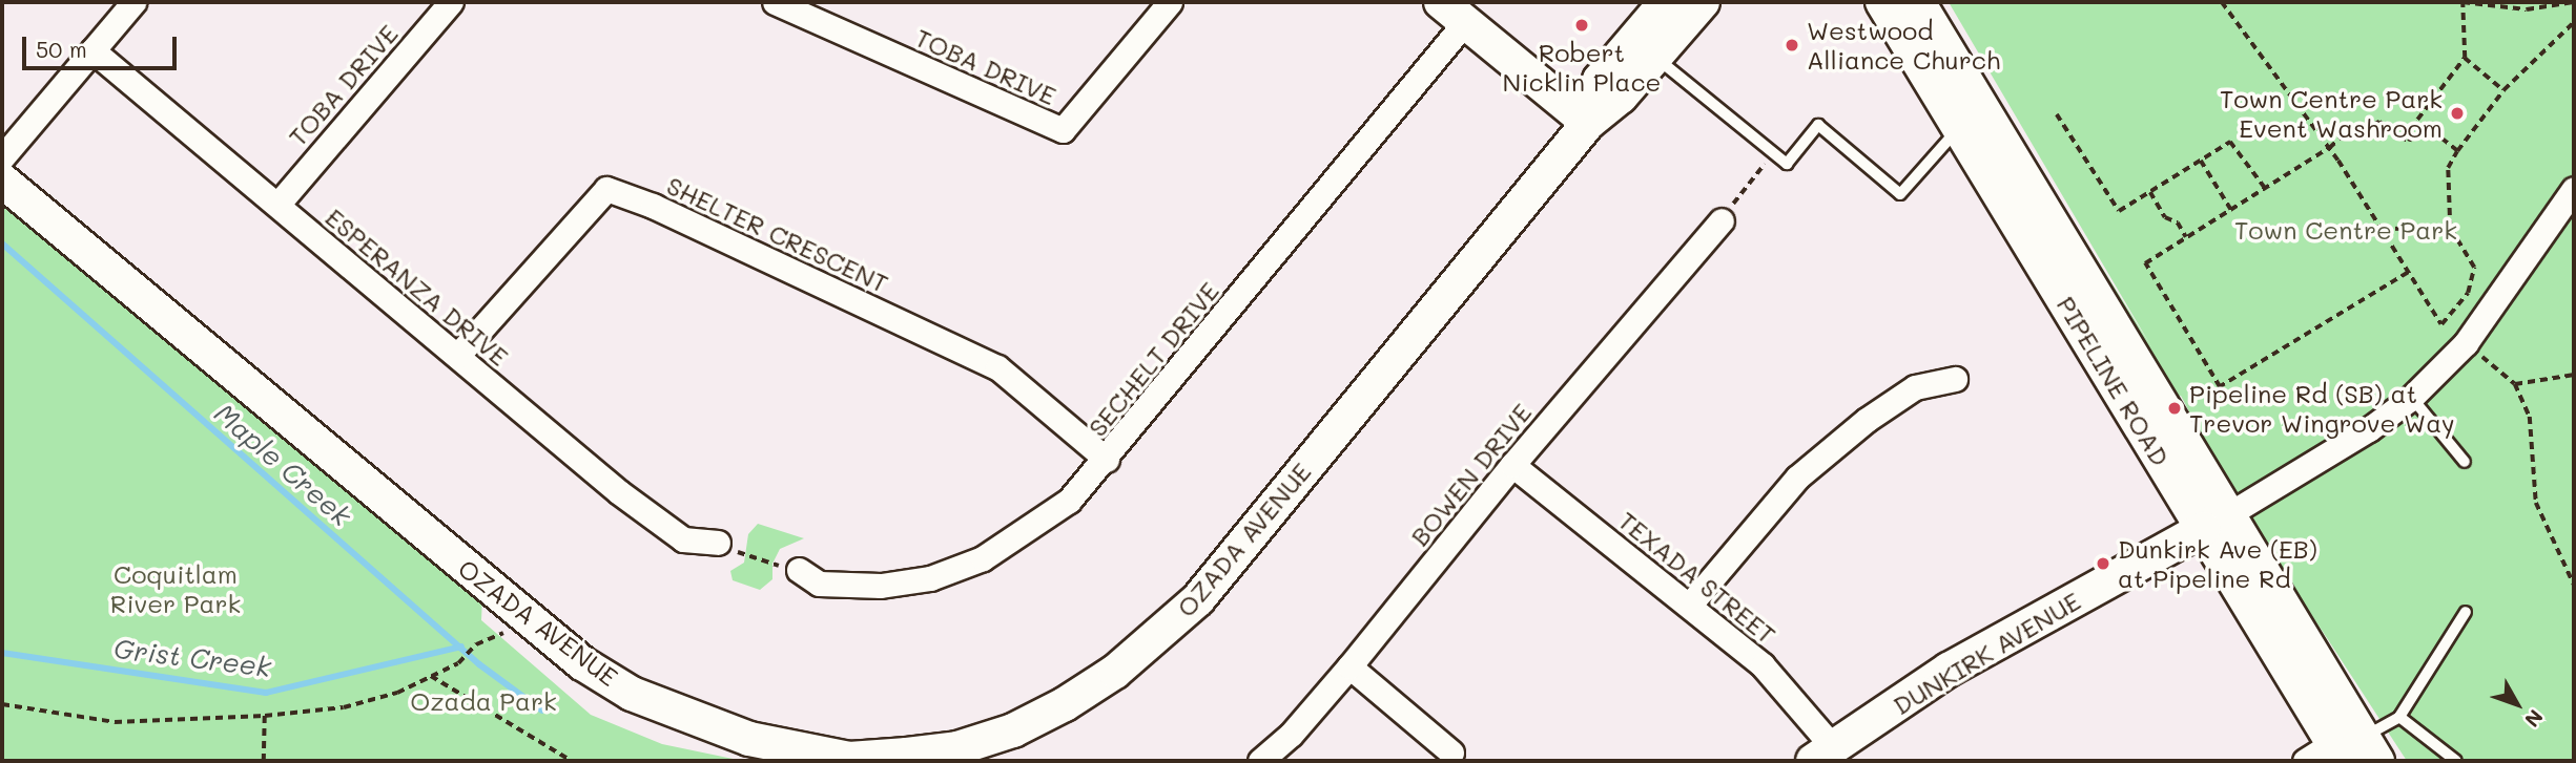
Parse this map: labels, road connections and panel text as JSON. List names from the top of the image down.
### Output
{
  "streets": {
    "street": [
      "TOBA DRIVE",
      "SHELTER CRESCENT",
      "ESPERANZA DRIVE",
      "SECHELT DRIVE",
      "PIPELINE ROAD",
      "BOWEN DRIVE",
      "OZADA AVENUE",
      "TEXADA STREET",
      "DUNKIRK AVENUE"
    ]
  },
  "crossings": [
    ["TOBA DRIVE", "ESPERANZA DRIVE"],
    ["SHELTER CRESCENT", "ESPERANZA DRIVE"],
    ["SHELTER CRESCENT", "SECHELT DRIVE"],
    ["PIPELINE ROAD", "DUNKIRK AVENUE"],
    ["BOWEN DRIVE", "TEXADA STREET"],
    ["TEXADA STREET", "DUNKIRK AVENUE"]
  ],
  "water": ["Maple Creek", "Grist Creek"],
  "parks": ["Town Centre Park", "Coquitlam River Park", "Ozada Park"],
  "places": [
    "Robert Nicklin Place",
    "Westwood Alliance Church",
    "Town Centre Park Event Washroom",
    "Pipeline Rd (SB) at Trevor Wingrove Way",
    "Dunkirk Ave (EB) at Pipeline Rd"
  ],
  "scale_bar": "50 m",
  "north": "bottom right"
}
